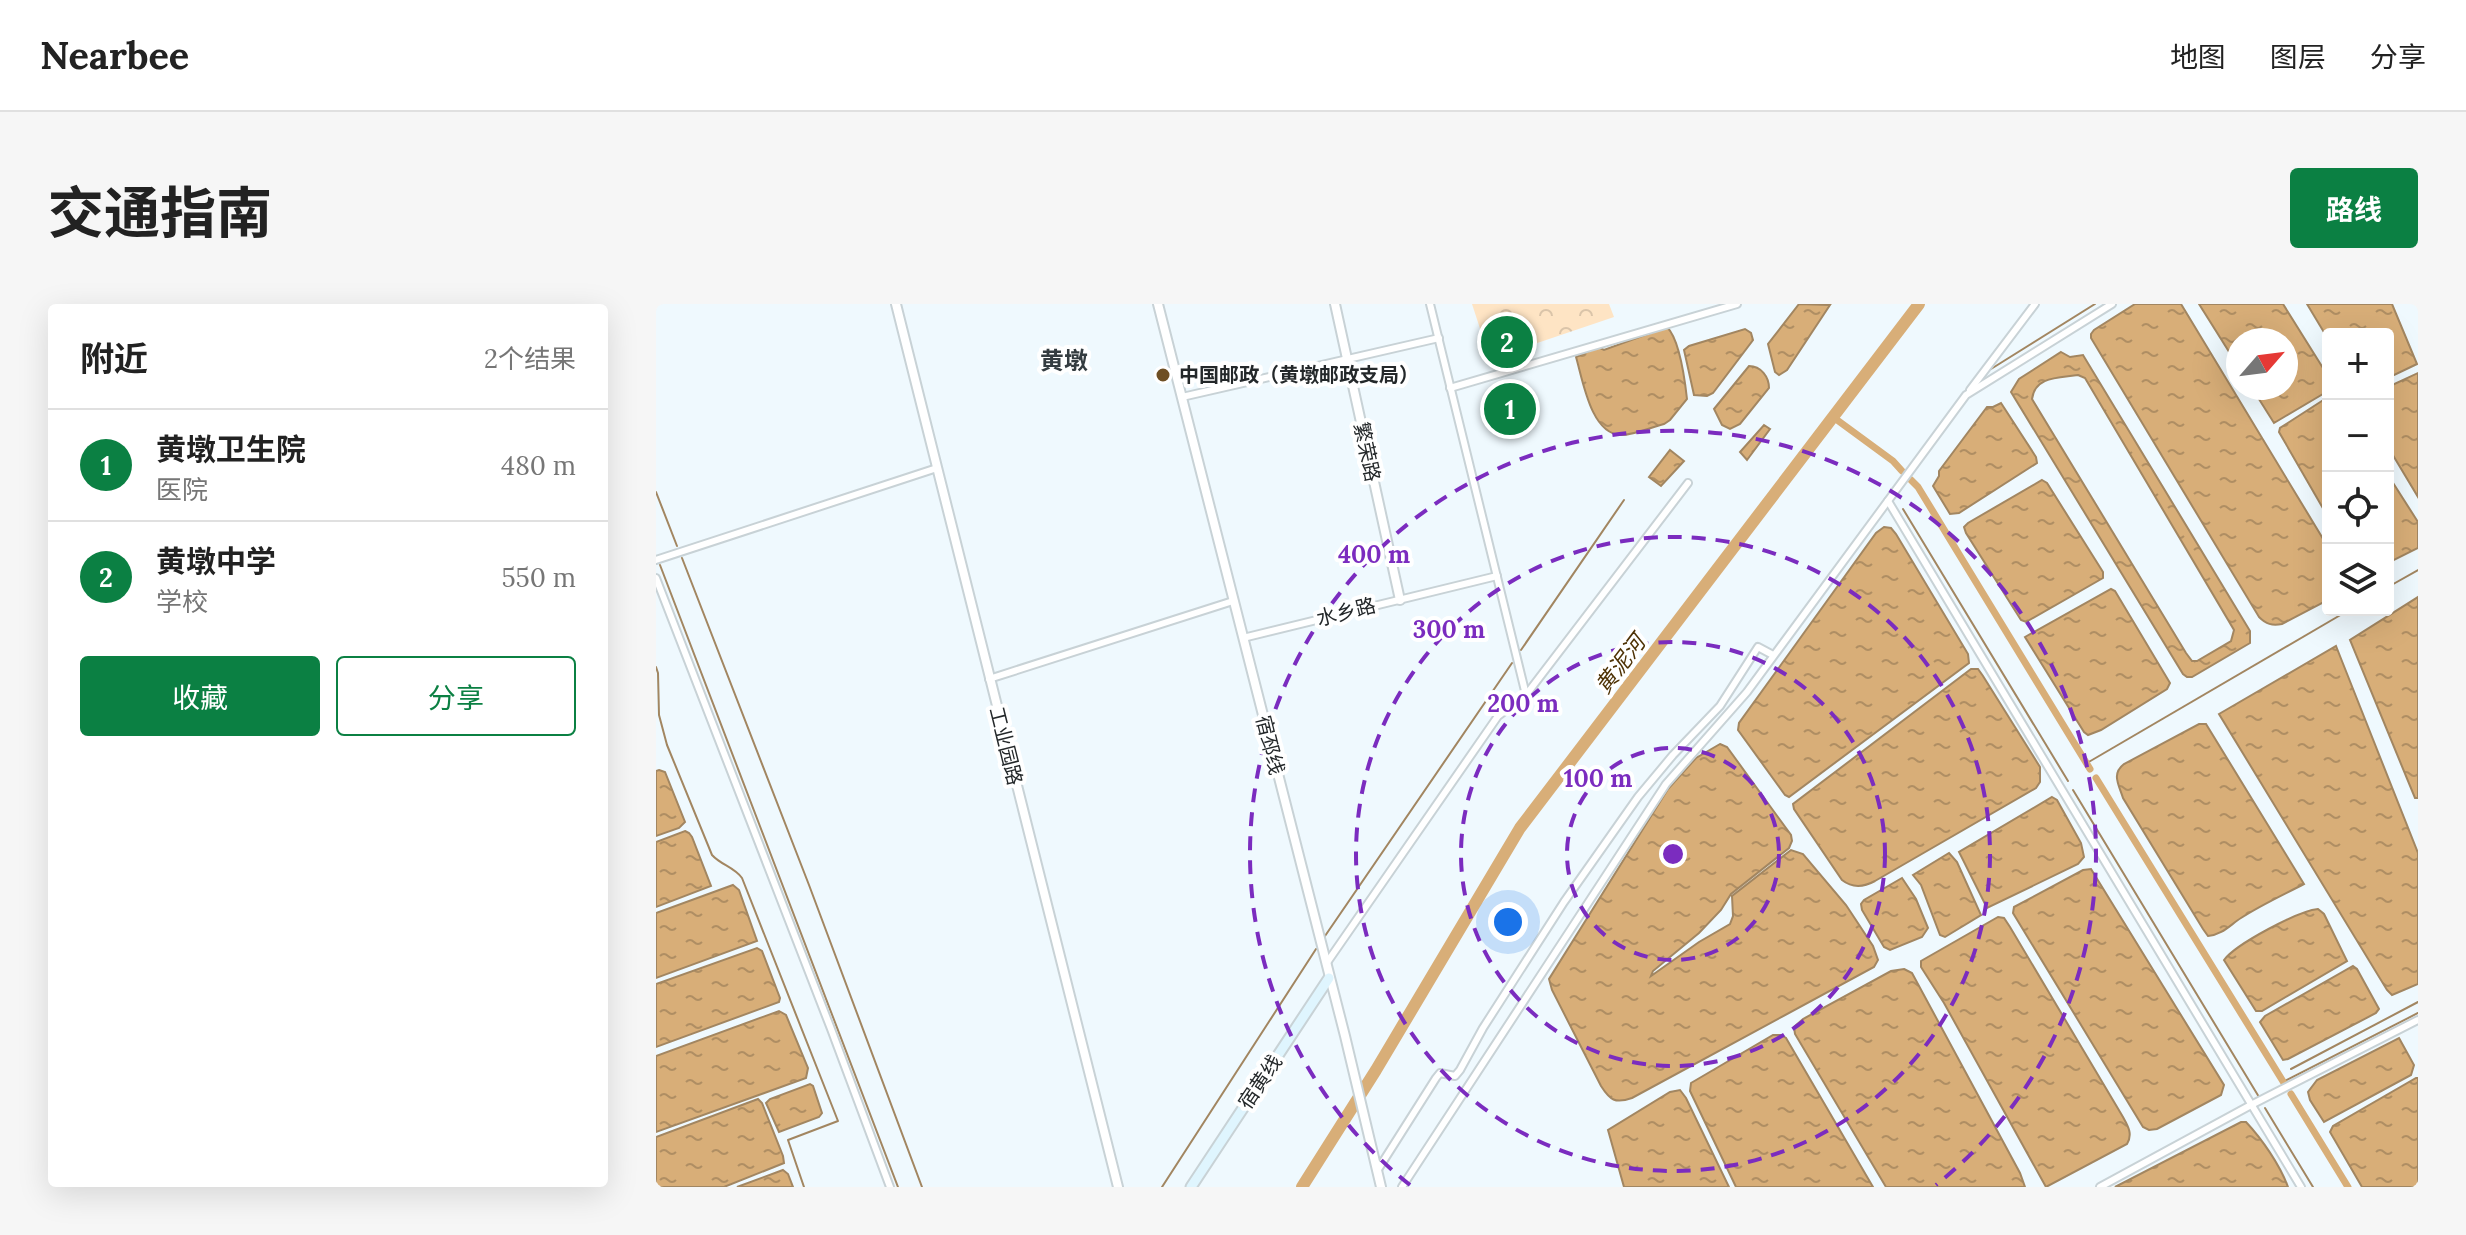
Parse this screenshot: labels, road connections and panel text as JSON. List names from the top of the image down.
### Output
{
  "streets": {
    "main road": ["宿黄线"],
    "street": [
      "繁荣路",
      "水乡路",
      "宿邳线",
      "工业园路"
    ]
  },
  "crossings": [
    ["繁荣路", "水乡路"],
    ["水乡路", "宿邳线"],
    ["宿邳线", "宿黄线"]
  ],
  "districts": ["黄墩"],
  "water": ["黄泥河"],
  "places": ["中国邮政（黄墩邮政支局）"],
  "north": "top right",
  "page": {
    "header": "Nearbee",
    "nav": ["地图", "图层", "分享"],
    "title": "交通指南",
    "buttons": [
      "路线",
      ["收藏", "分享"]
    ],
    "heading": ["附近", "2个结果"],
    "pins": ["2", "1"],
    "map_buttons": ["+", "−"],
    "list": [
      {
        "mark": "1",
        "name": "黄墩卫生院",
        "note": "医院",
        "value": "480 m"
      },
      {
        "mark": "2",
        "name": "黄墩中学",
        "note": "学校",
        "value": "550 m"
      }
    ]
  },
  "rings": [
    "400 m",
    "300 m",
    "200 m",
    "100 m"
  ]
}
